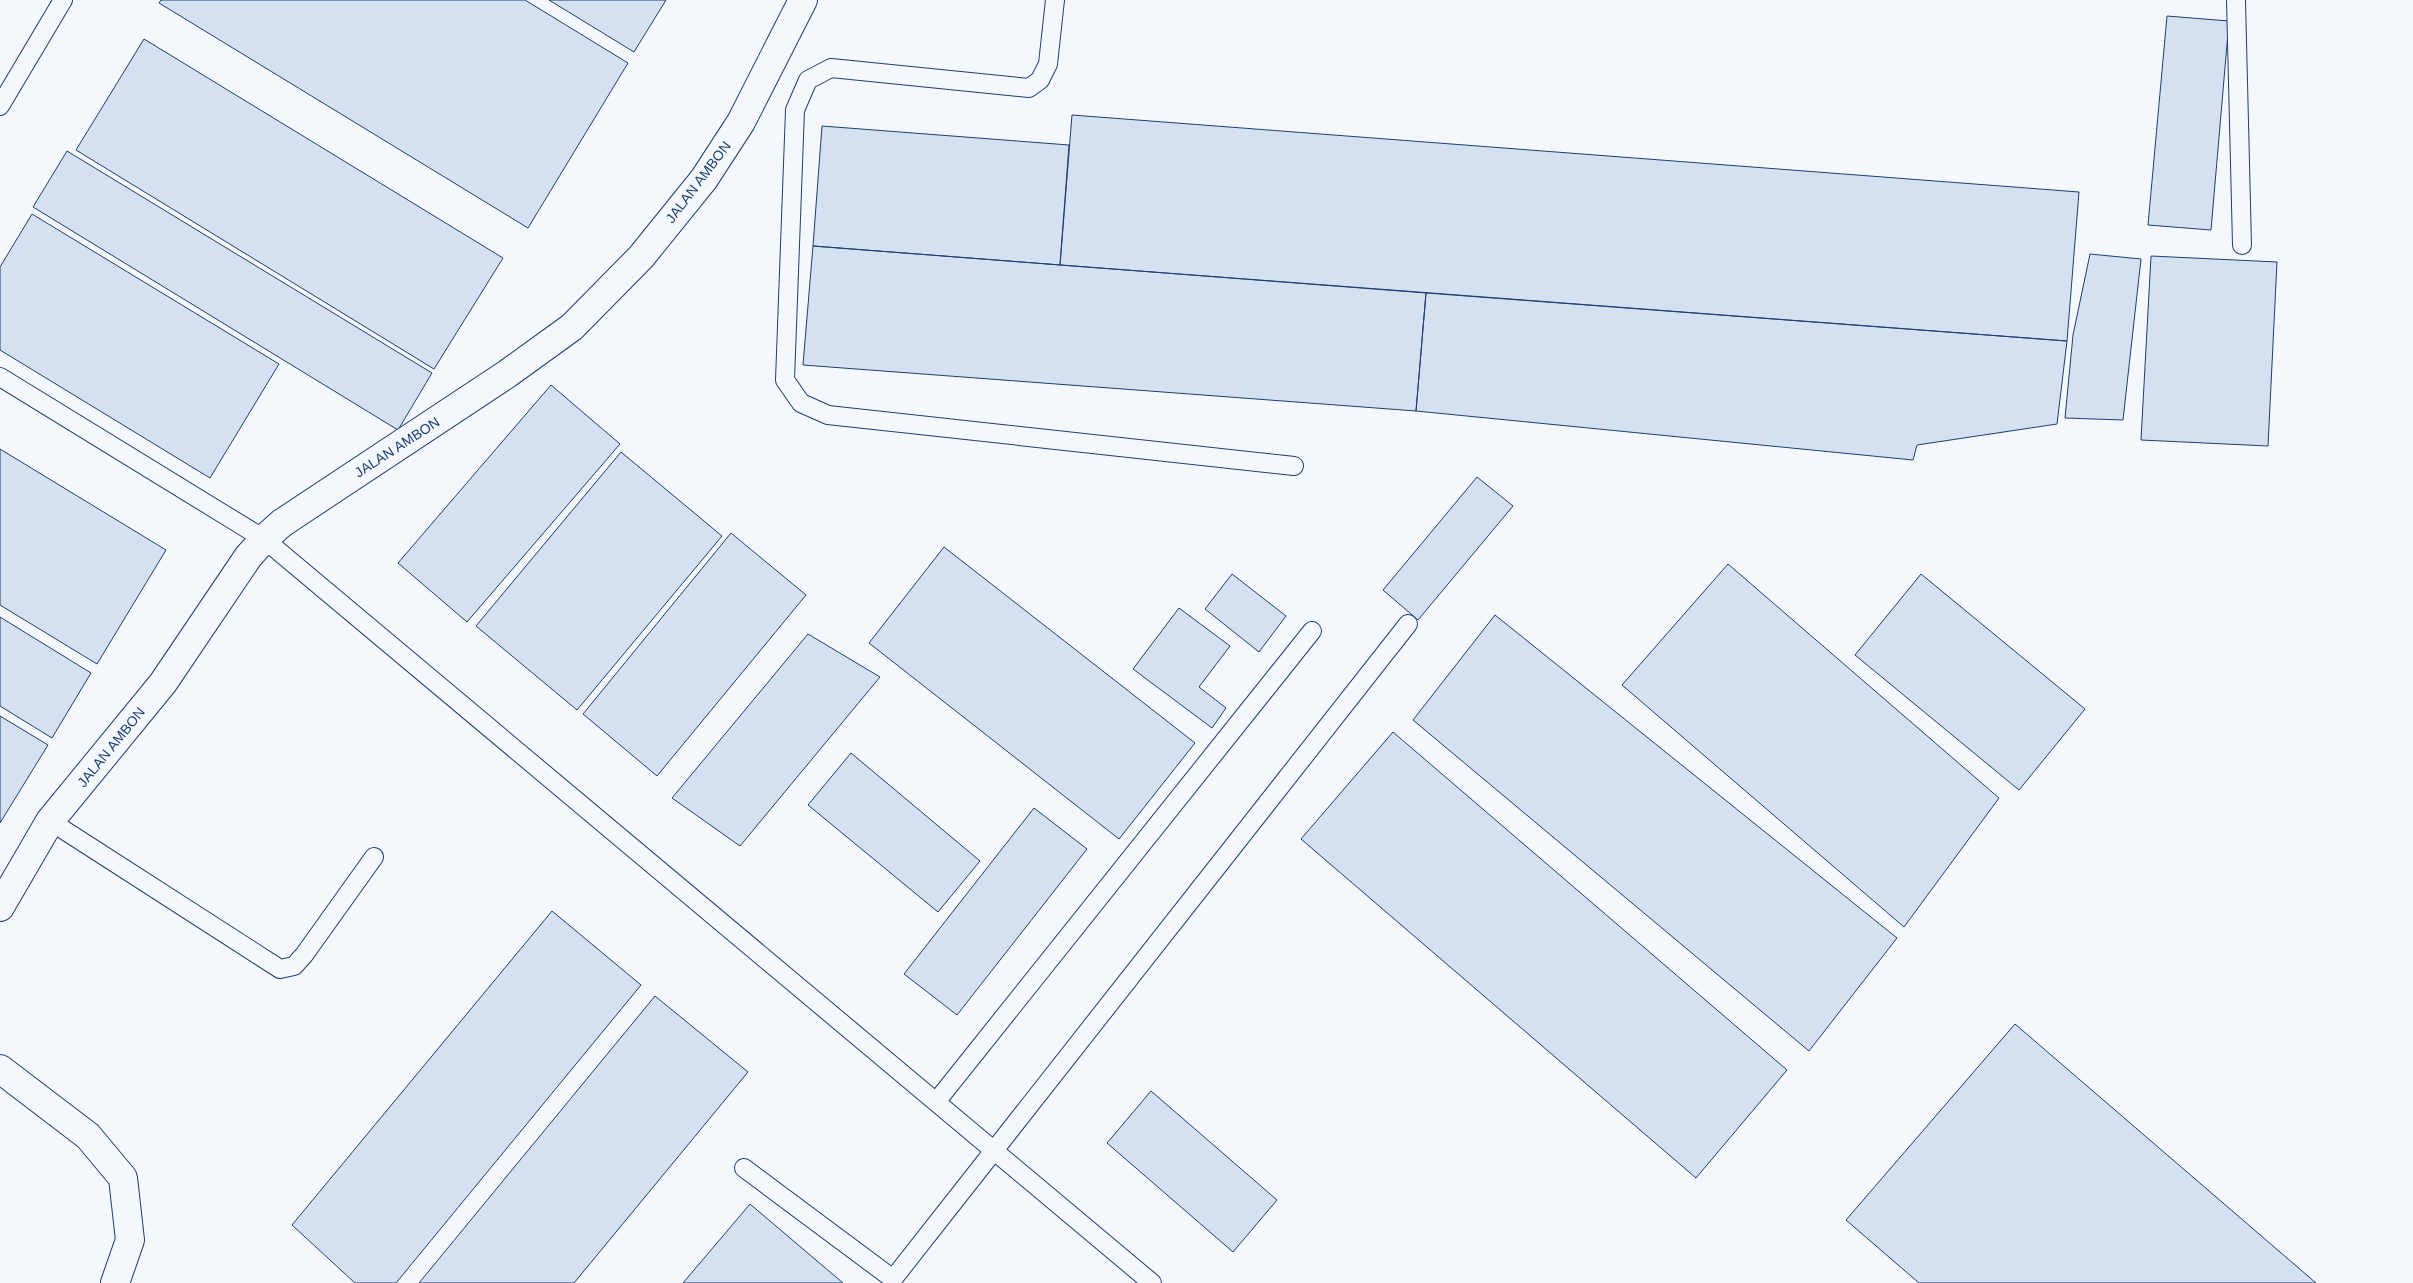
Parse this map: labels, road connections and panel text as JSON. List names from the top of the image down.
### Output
{
  "streets": {
    "street": ["JALAN AMBON"]
  }
}
